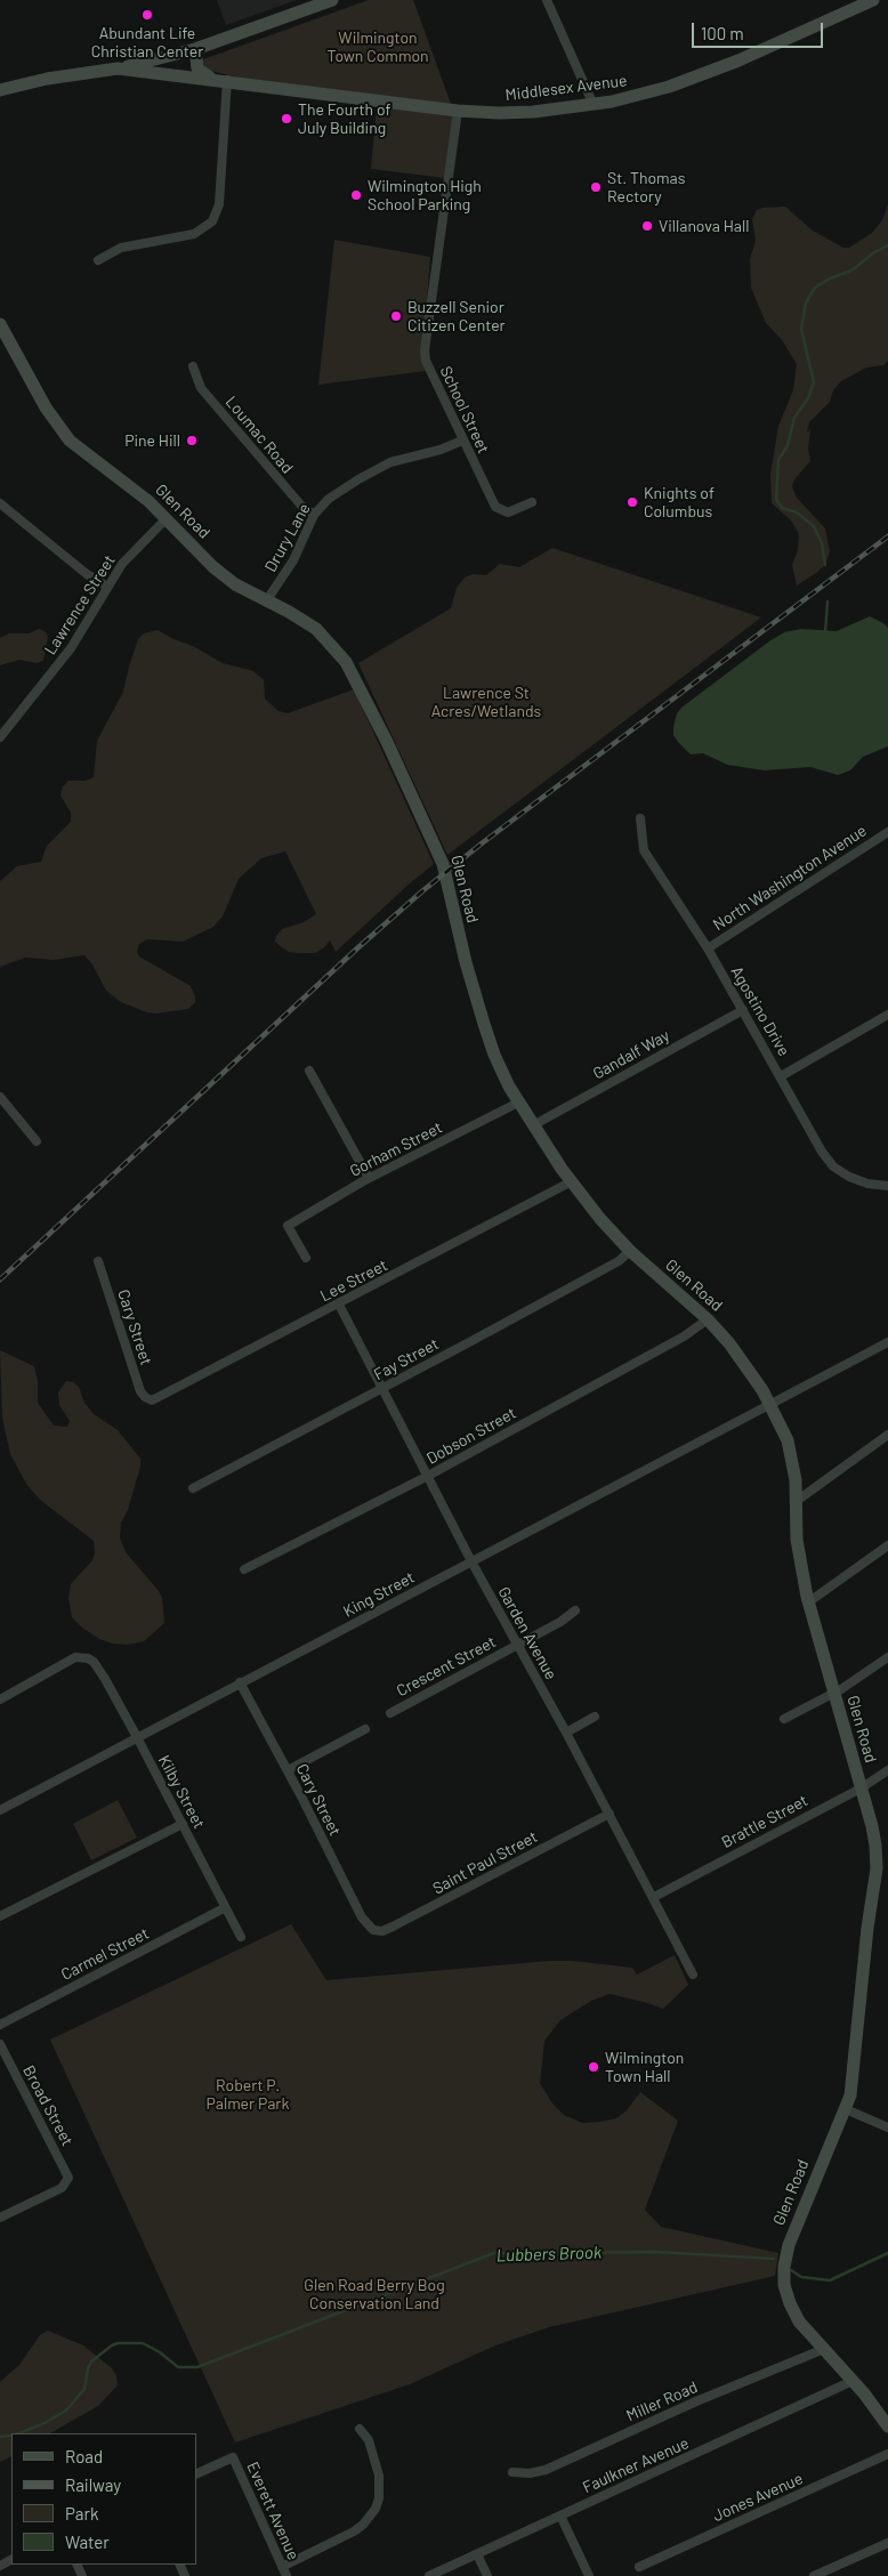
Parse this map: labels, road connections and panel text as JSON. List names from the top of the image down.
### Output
{
  "streets": {
    "street": [
      "Middlesex Avenue",
      "School Street",
      "Loumac Road",
      "Glen Road",
      "Drury Lane",
      "Lawrence Street",
      "North Washington Avenue",
      "Agostino Drive",
      "Gandalf Way",
      "Gorham Street",
      "Lee Street",
      "Cary Street",
      "Fay Street",
      "Dobson Street",
      "King Street",
      "Garden Avenue",
      "Crescent Street",
      "Kilby Street",
      "Brattle Street",
      "Saint Paul Street",
      "Carmel Street",
      "Broad Street",
      "Miller Road",
      "Faulkner Avenue",
      "Jones Avenue",
      "Everett Avenue"
    ]
  },
  "crossings": [
    ["Middlesex Avenue", "School Street"],
    ["School Street", "Drury Lane"],
    ["Loumac Road", "Drury Lane"],
    ["Glen Road", "Drury Lane"],
    ["Glen Road", "Lawrence Street"],
    ["Glen Road", "Gandalf Way"],
    ["Glen Road", "Gorham Street"],
    ["Glen Road", "Lee Street"],
    ["Glen Road", "Fay Street"],
    ["Glen Road", "Dobson Street"],
    ["Glen Road", "King Street"],
    ["Glen Road", "Brattle Street"],
    ["Glen Road", "Miller Road"],
    ["Glen Road", "Faulkner Avenue"],
    ["North Washington Avenue", "Agostino Drive"],
    ["Agostino Drive", "Gandalf Way"],
    ["Lee Street", "Cary Street"],
    ["Lee Street", "Garden Avenue"],
    ["Cary Street", "King Street"],
    ["Cary Street", "Saint Paul Street"],
    ["Fay Street", "Garden Avenue"],
    ["Dobson Street", "Garden Avenue"],
    ["King Street", "Garden Avenue"],
    ["King Street", "Kilby Street"],
    ["Garden Avenue", "Crescent Street"],
    ["Garden Avenue", "Brattle Street"],
    ["Garden Avenue", "Saint Paul Street"],
    ["Kilby Street", "Carmel Street"]
  ],
  "water": ["Lubbers Brook"],
  "parks": [
    "Wilmington Town Common",
    "Lawrence St Acres/Wetlands",
    "Robert P. Palmer Park",
    "Glen Road Berry Bog Conservation Land"
  ],
  "places": [
    "Abundant Life Christian Center",
    "The Fourth of July Building",
    "St. Thomas Rectory",
    "Wilmington High School Parking",
    "Villanova Hall",
    "Buzzell Senior Citizen Center",
    "Pine Hill",
    "Knights of Columbus",
    "Wilmington Town Hall"
  ],
  "legend": [
    "Road",
    "Railway",
    "Park",
    "Water"
  ],
  "scale_bar": "100 m"
}
